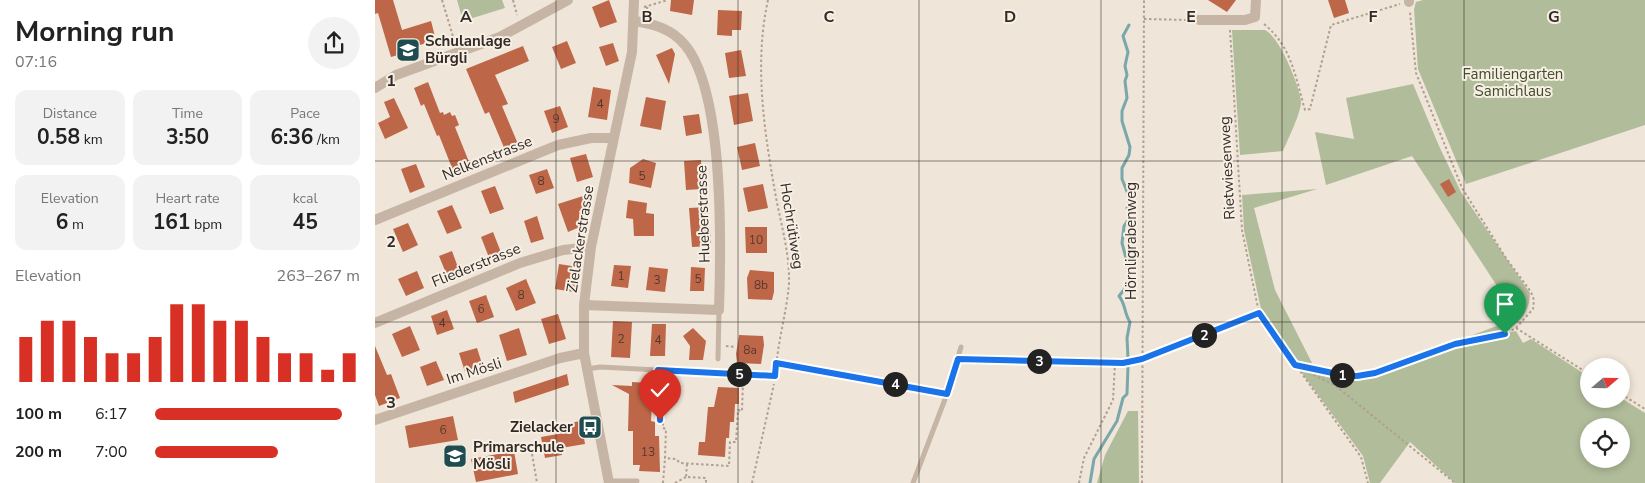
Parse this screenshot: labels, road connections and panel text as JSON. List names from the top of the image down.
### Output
{
  "streets": {
    "street": [
      "Nelkenstrasse",
      "Hueberstrasse",
      "Zielackerstrasse",
      "Fliederstrasse",
      "Im Mösli"
    ],
    "path": ["Rietwiesenweg", "Hochrütiweg", "Hörnligrabenweg"]
  },
  "crossings": [
    ["Nelkenstrasse", "Zielackerstrasse"],
    ["Hueberstrasse", "Zielackerstrasse"],
    ["Zielackerstrasse", "Fliederstrasse"],
    ["Zielackerstrasse", "Im Mösli"]
  ],
  "parks": ["Familiengarten Samichlaus"],
  "places": {
    "school or university": ["Schulanlage Bürgli", "Primarschule Mösli"],
    "bus stop": ["Zielacker"]
  },
  "house_numbers": [
    "4",
    "9",
    "5",
    "8",
    "10",
    "1",
    "5",
    "3",
    "8b",
    "8",
    "6",
    "4",
    "2",
    "4",
    "8a",
    "6",
    "13"
  ],
  "north": "right",
  "page": {
    "heading": ["Morning run", "07:16"],
    "stats": [
      ["Distance", "0.58 km"],
      ["Time", "3:50"],
      ["Pace", "6:36 /km"],
      ["Elevation", "6 m"],
      ["Heart rate", "161 bpm"],
      ["kcal", "45"]
    ],
    "chart": ["Elevation", "263–267 m"],
    "pins": [
      "2",
      "3",
      "5",
      "1",
      "4"
    ],
    "list": [
      {
        "name": "100 m",
        "note": "6:17"
      },
      {
        "name": "200 m",
        "note": "7:00"
      }
    ]
  },
  "grid": {
    "columns": [
      "A",
      "B",
      "C",
      "D",
      "E",
      "F",
      "G"
    ],
    "rows": ["1", "2", "3"]
  }
}
